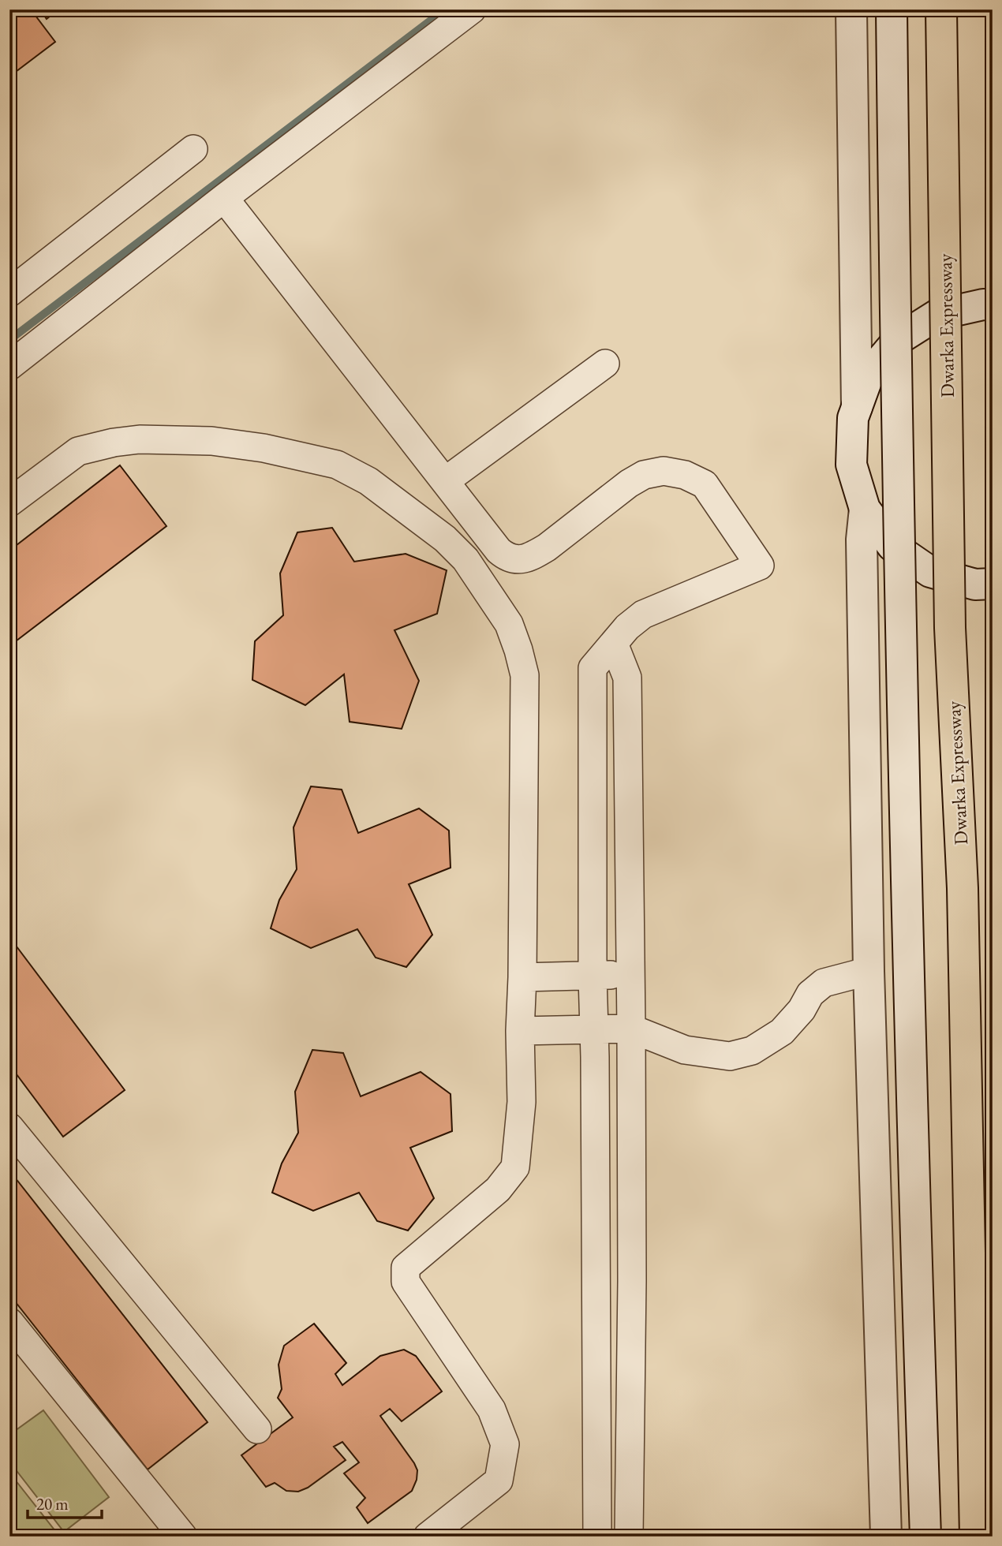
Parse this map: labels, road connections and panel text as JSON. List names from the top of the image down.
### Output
{
  "streets": {
    "highway": ["Dwarka Expressway"]
  },
  "scale_bar": "20 m"
}
